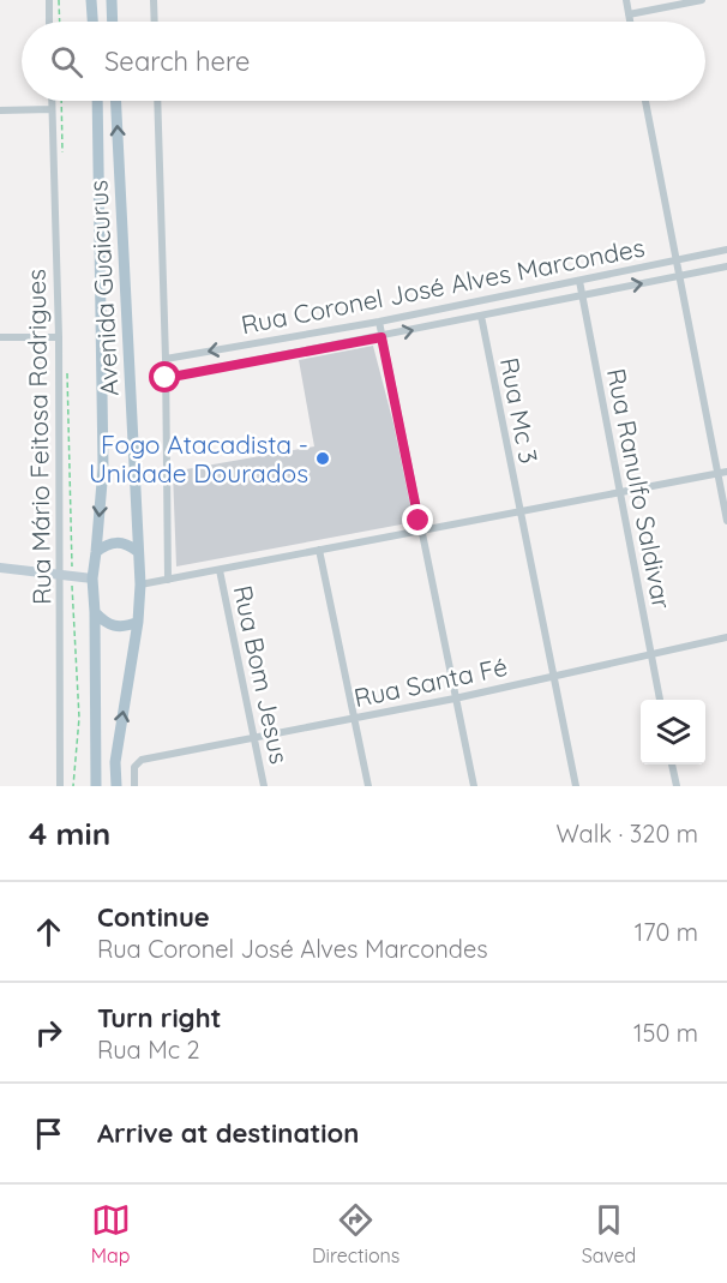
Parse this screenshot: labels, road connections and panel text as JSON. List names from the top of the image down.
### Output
{
  "streets": {
    "main road": ["Avenida Guaicurus"],
    "street": [
      "Rua Coronel José Alves Marcondes",
      "Rua Mc 3",
      "Rua Mário Feitosa Rodrigues",
      "Rua Ranulfo Saldivar",
      "Rua Bom Jesus",
      "Rua Santa Fé"
    ]
  },
  "crossings": [
    ["Rua Coronel José Alves Marcondes", "Rua Mc 3"],
    ["Rua Coronel José Alves Marcondes", "Rua Ranulfo Saldivar"],
    ["Rua Mc 3", "Rua Santa Fé"],
    ["Rua Ranulfo Saldivar", "Rua Santa Fé"],
    ["Rua Bom Jesus", "Rua Santa Fé"]
  ],
  "places": ["Fogo Atacadista - Unidade Dourados"],
  "page": {
    "search": "Search here",
    "heading": ["4 min", "Walk · 320 m"],
    "list": [
      ["Continue", "Rua Coronel José Alves Marcondes", "170 m"],
      ["Turn right", "Rua Mc 2", "150 m"],
      "Arrive at destination"
    ],
    "nav": ["Map", "Directions", "Saved"]
  }
}
